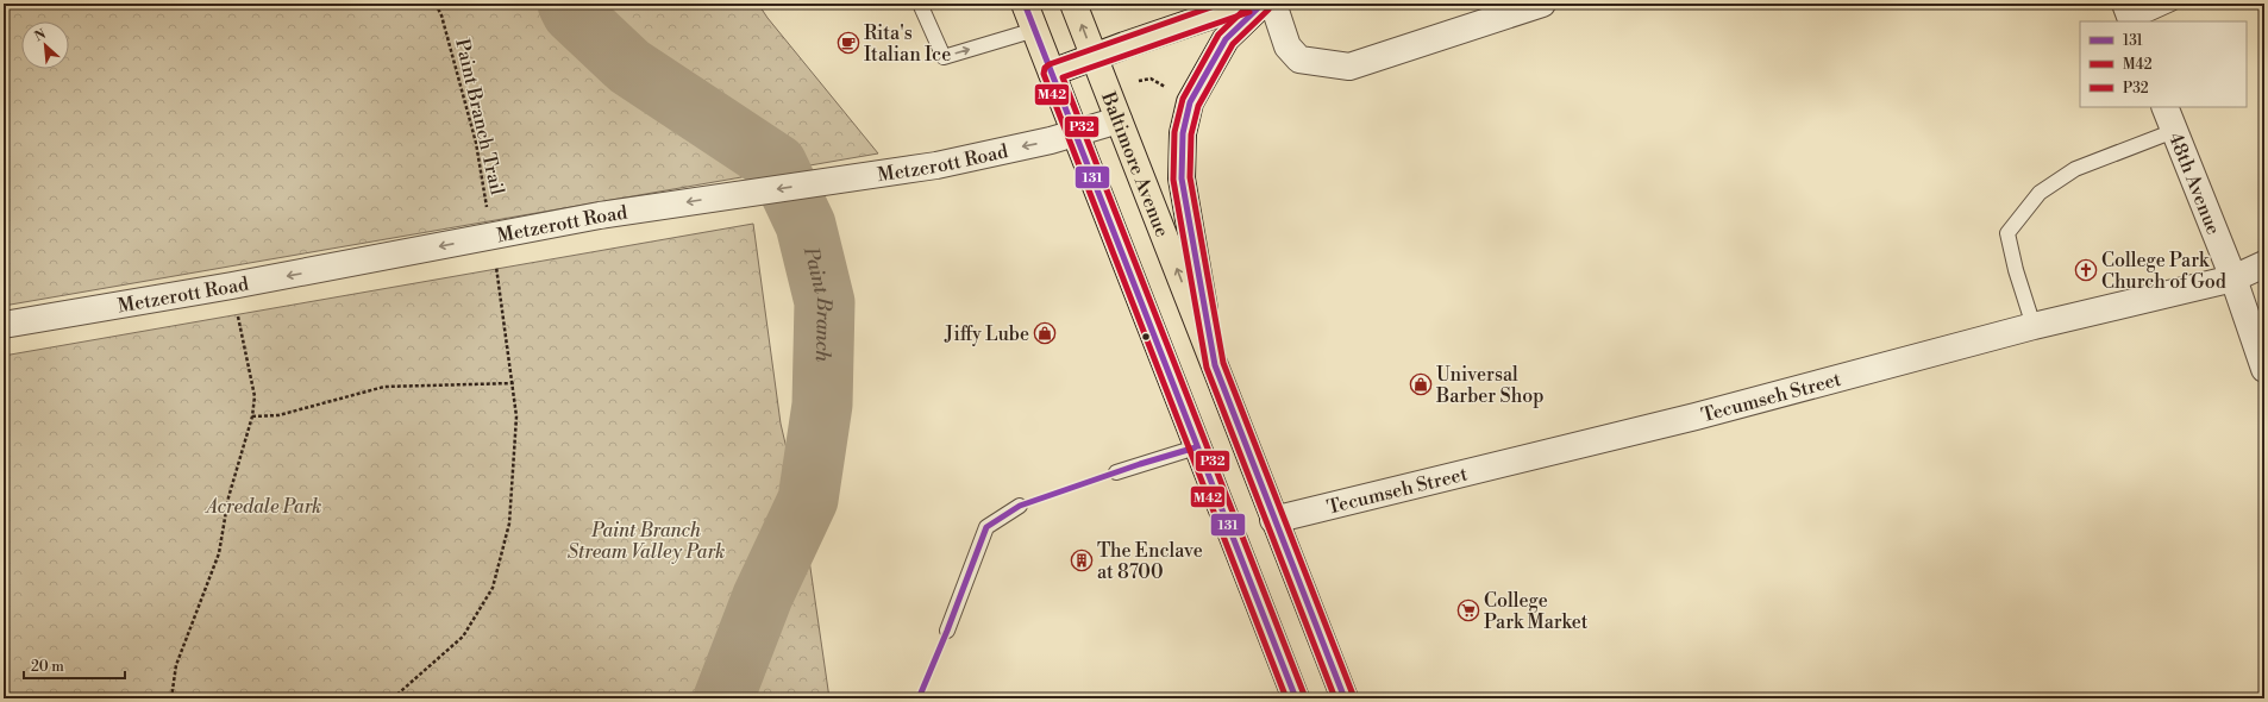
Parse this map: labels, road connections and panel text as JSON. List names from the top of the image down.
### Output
{
  "streets": {
    "main road": ["Baltimore Avenue"],
    "street": ["Metzerott Road", "48th Avenue", "Tecumseh Street"],
    "path": ["Paint Branch Trail"]
  },
  "crossings": [
    ["Metzerott Road", "Baltimore Avenue"],
    ["Baltimore Avenue", "Tecumseh Street"],
    ["48th Avenue", "Tecumseh Street"]
  ],
  "one_way": ["Metzerott Road"],
  "water": ["Paint Branch"],
  "parks": ["Acredale Park", "Paint Branch Stream Valley Park"],
  "places": {
    "cafe": ["Rita's Italian Ice"],
    "church": ["College Park Church of God"],
    "shop": ["Jiffy Lube", "Universal Barber Shop"],
    "building": ["The Enclave at 8700"],
    "supermarket": ["College Park Market"]
  },
  "lines": ["transit line 131", "transit line M42", "transit line P32"],
  "legend": ["131", "M42", "P32"],
  "scale_bar": "20 m",
  "north": "top left"
}
